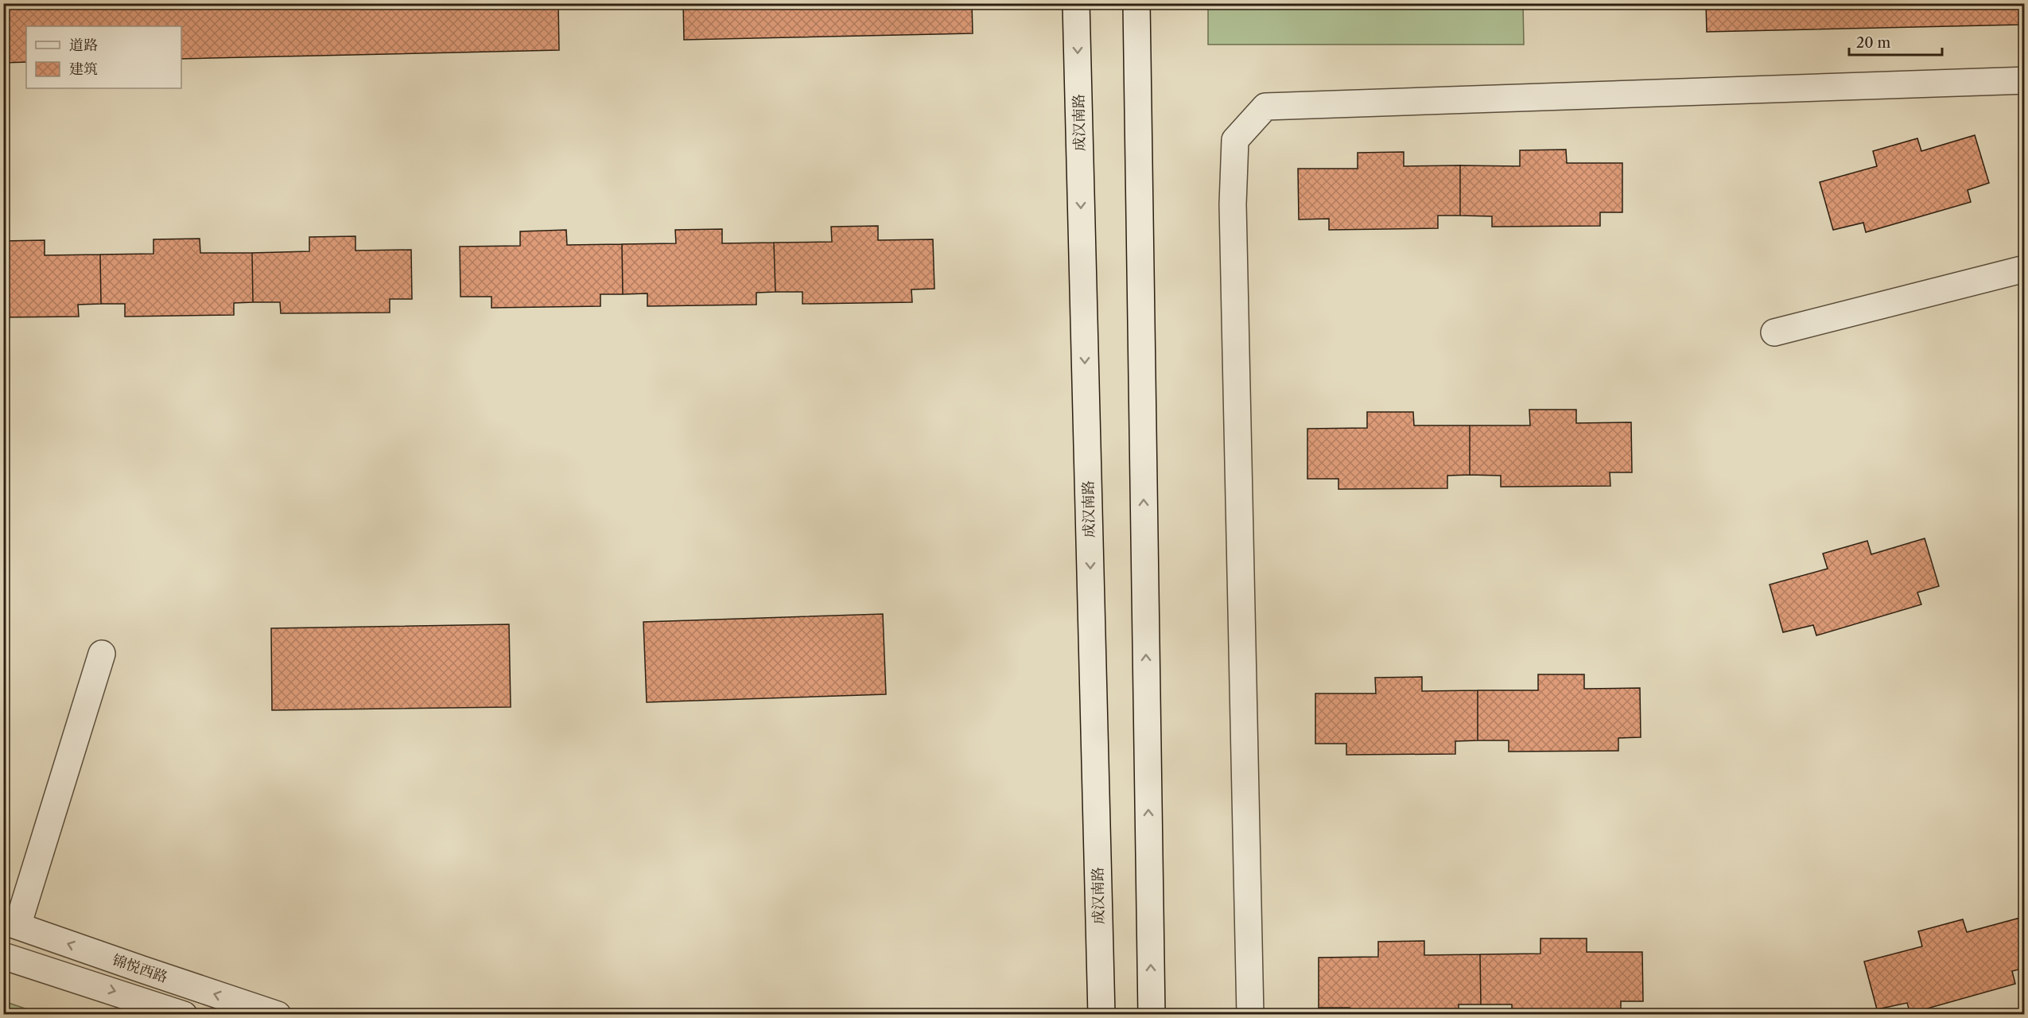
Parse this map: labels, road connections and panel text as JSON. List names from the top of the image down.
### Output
{
  "streets": {
    "street": ["成汉南路", "锦悦西路"]
  },
  "legend": ["道路", "建筑"],
  "scale_bar": "20 m"
}
